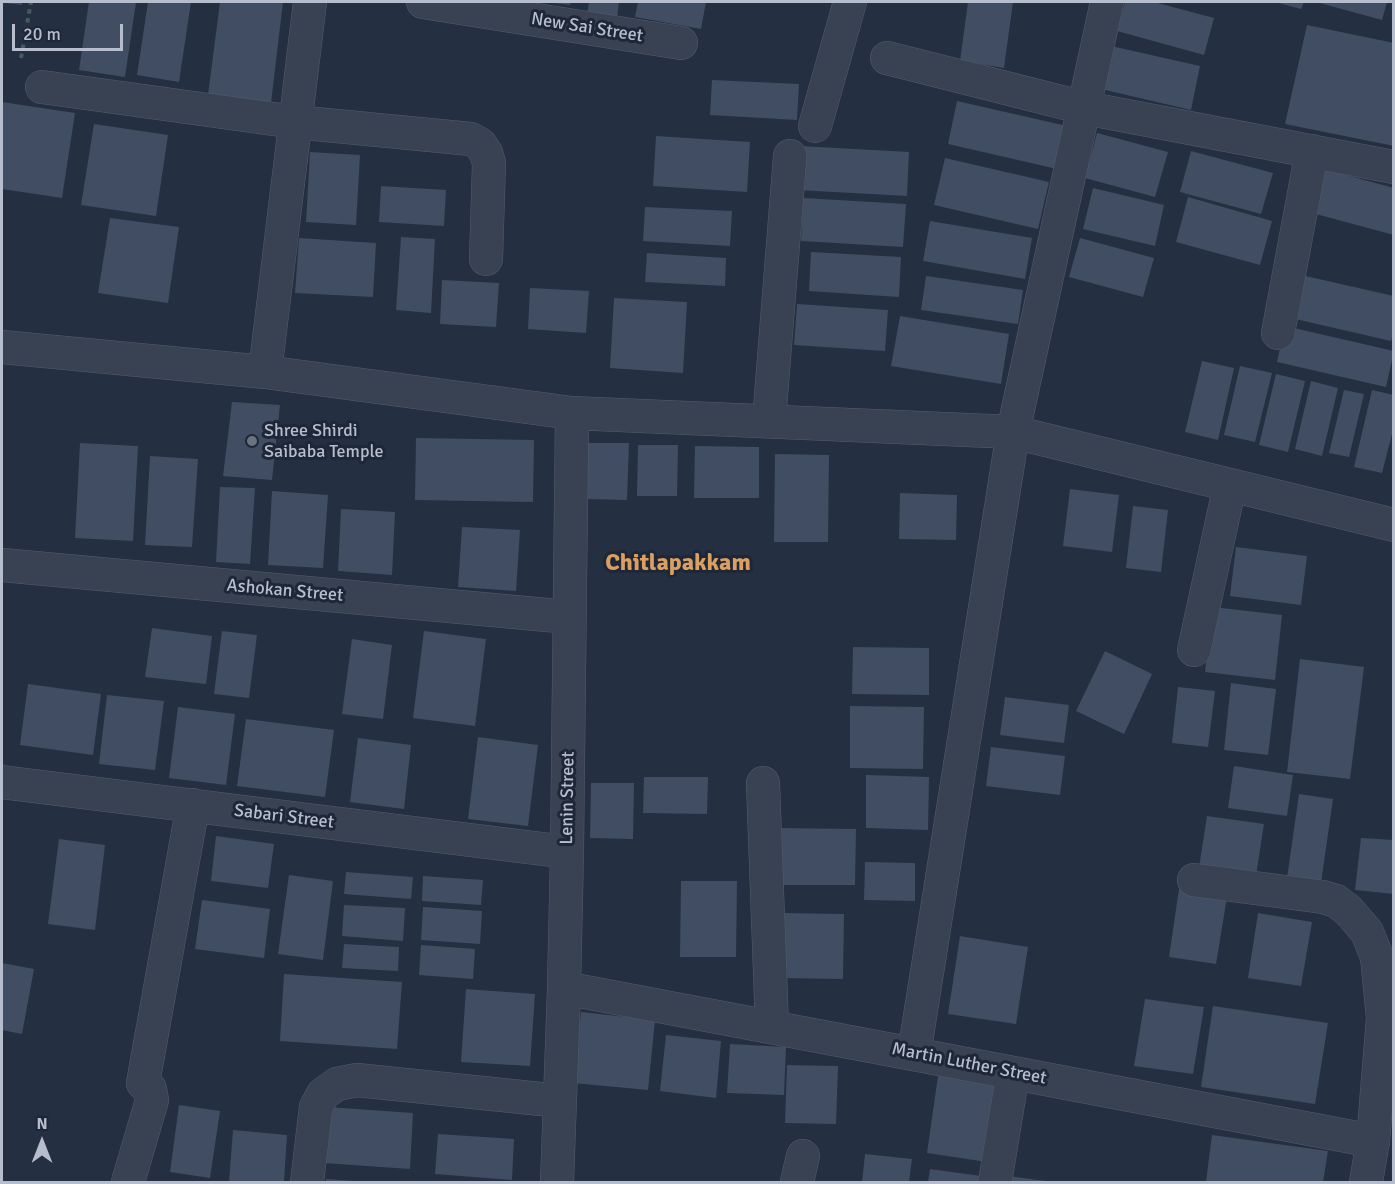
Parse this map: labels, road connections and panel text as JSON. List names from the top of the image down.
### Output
{
  "streets": {
    "street": [
      "New Sai Street",
      "Ashokan Street",
      "Lenin Street",
      "Sabari Street",
      "Martin Luther Street"
    ]
  },
  "crossings": [
    ["Ashokan Street", "Lenin Street"],
    ["Lenin Street", "Sabari Street"],
    ["Lenin Street", "Martin Luther Street"]
  ],
  "districts": ["Chitlapakkam"],
  "places": ["Shree Shirdi Saibaba Temple"],
  "scale_bar": "20 m",
  "north": "top"
}
